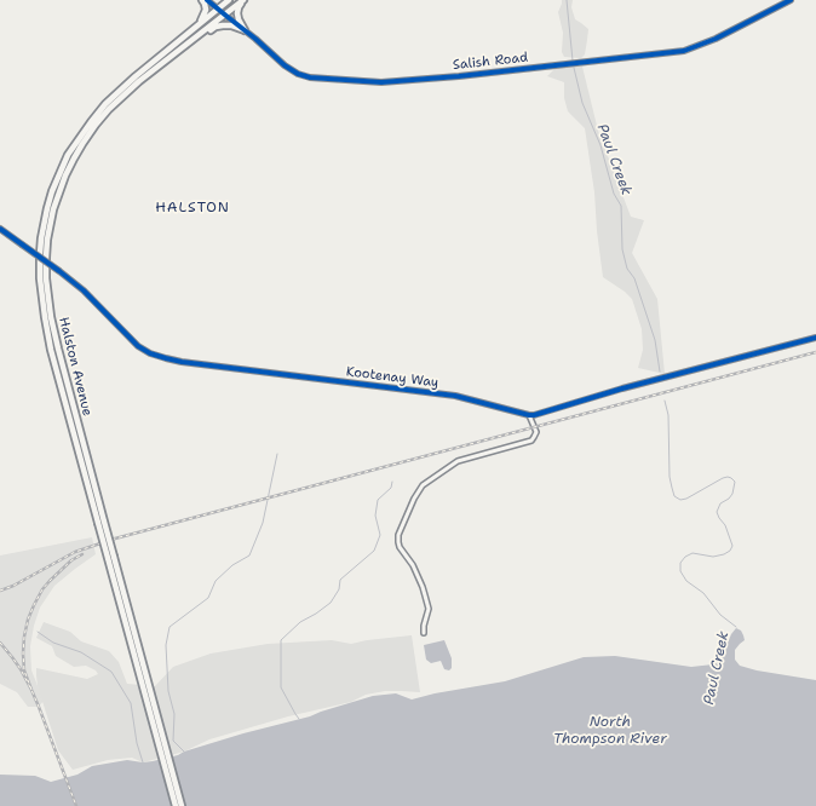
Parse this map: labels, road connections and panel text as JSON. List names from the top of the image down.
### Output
{
  "streets": {
    "main road": ["Halston Avenue"],
    "street": ["Salish Road", "Kootenay Way"]
  },
  "crossings": [
    ["Salish Road", "Halston Avenue"]
  ],
  "districts": ["HALSTON"],
  "water": ["Paul Creek", "North Thompson River"]
}
